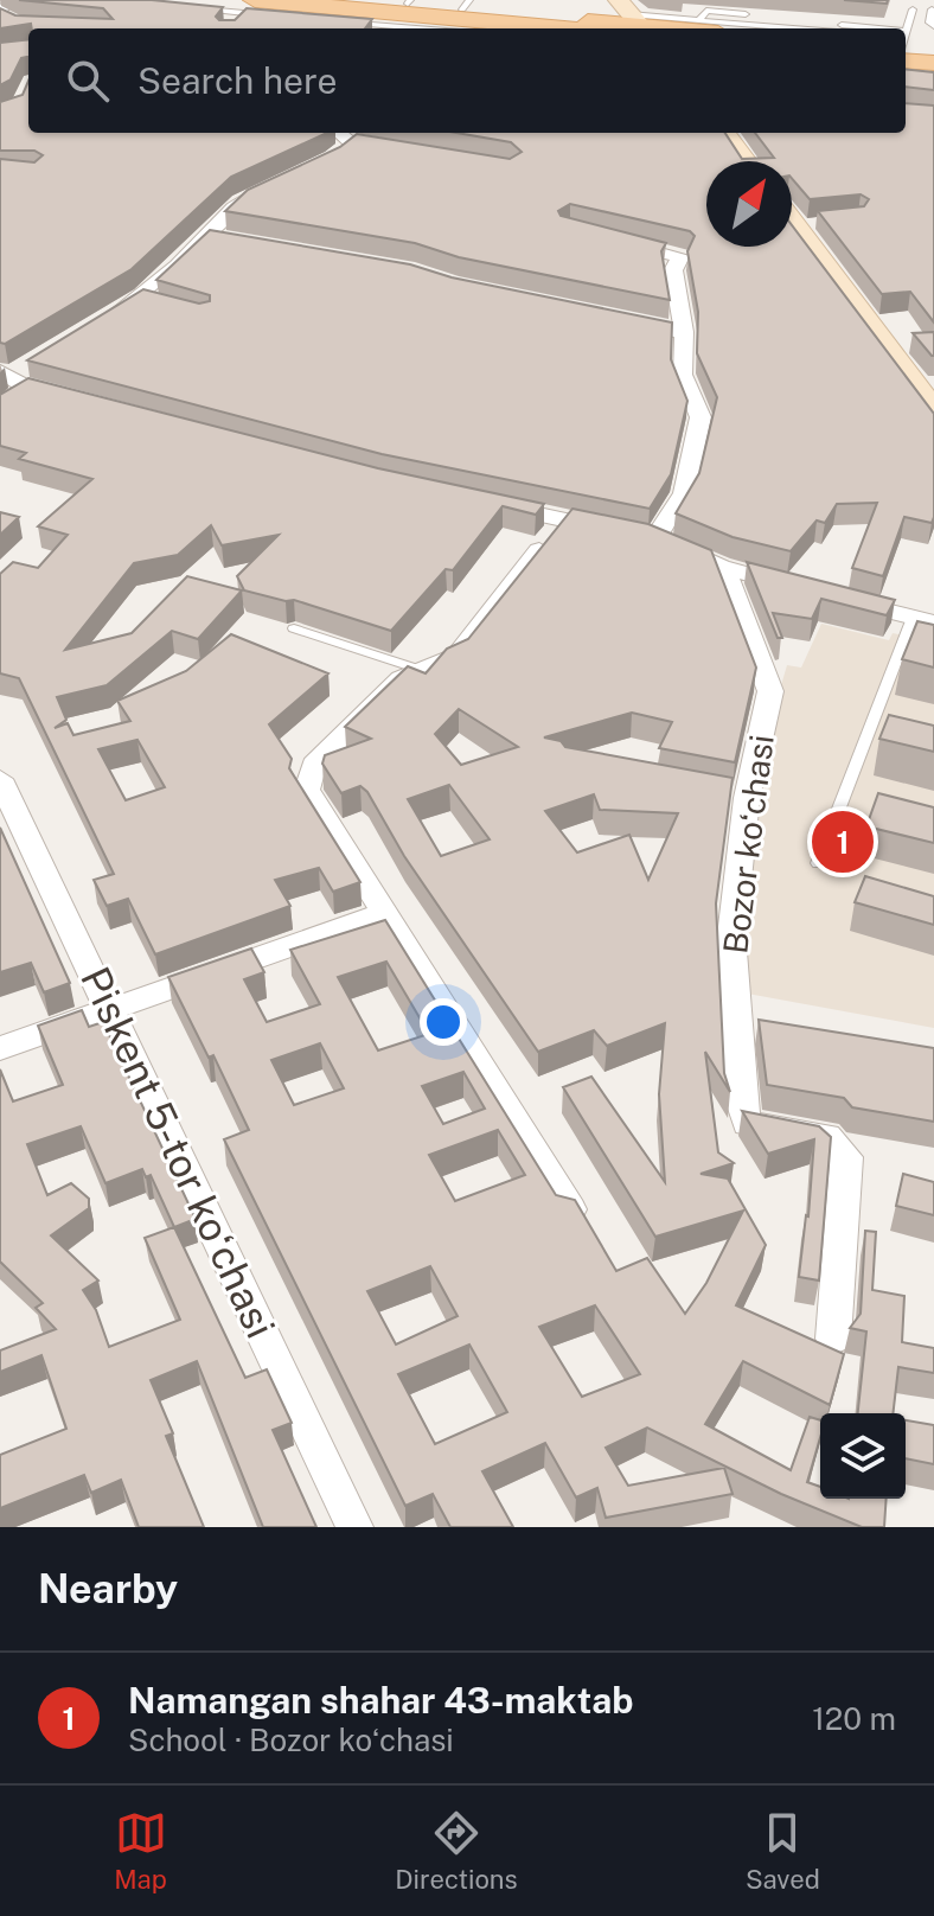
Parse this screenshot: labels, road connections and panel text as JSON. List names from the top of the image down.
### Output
{
  "streets": {
    "street": ["Bozor koʻchasi", "Piskent 5-tor koʻchasi"]
  },
  "north": "top right",
  "page": {
    "search": "Search here",
    "pins": "1",
    "heading": "Nearby",
    "list": [
      {
        "mark": "1",
        "name": "Namangan shahar 43-maktab",
        "note": "School · Bozor koʻchasi",
        "value": "120 m"
      }
    ],
    "nav": ["Map", "Directions", "Saved"]
  }
}
